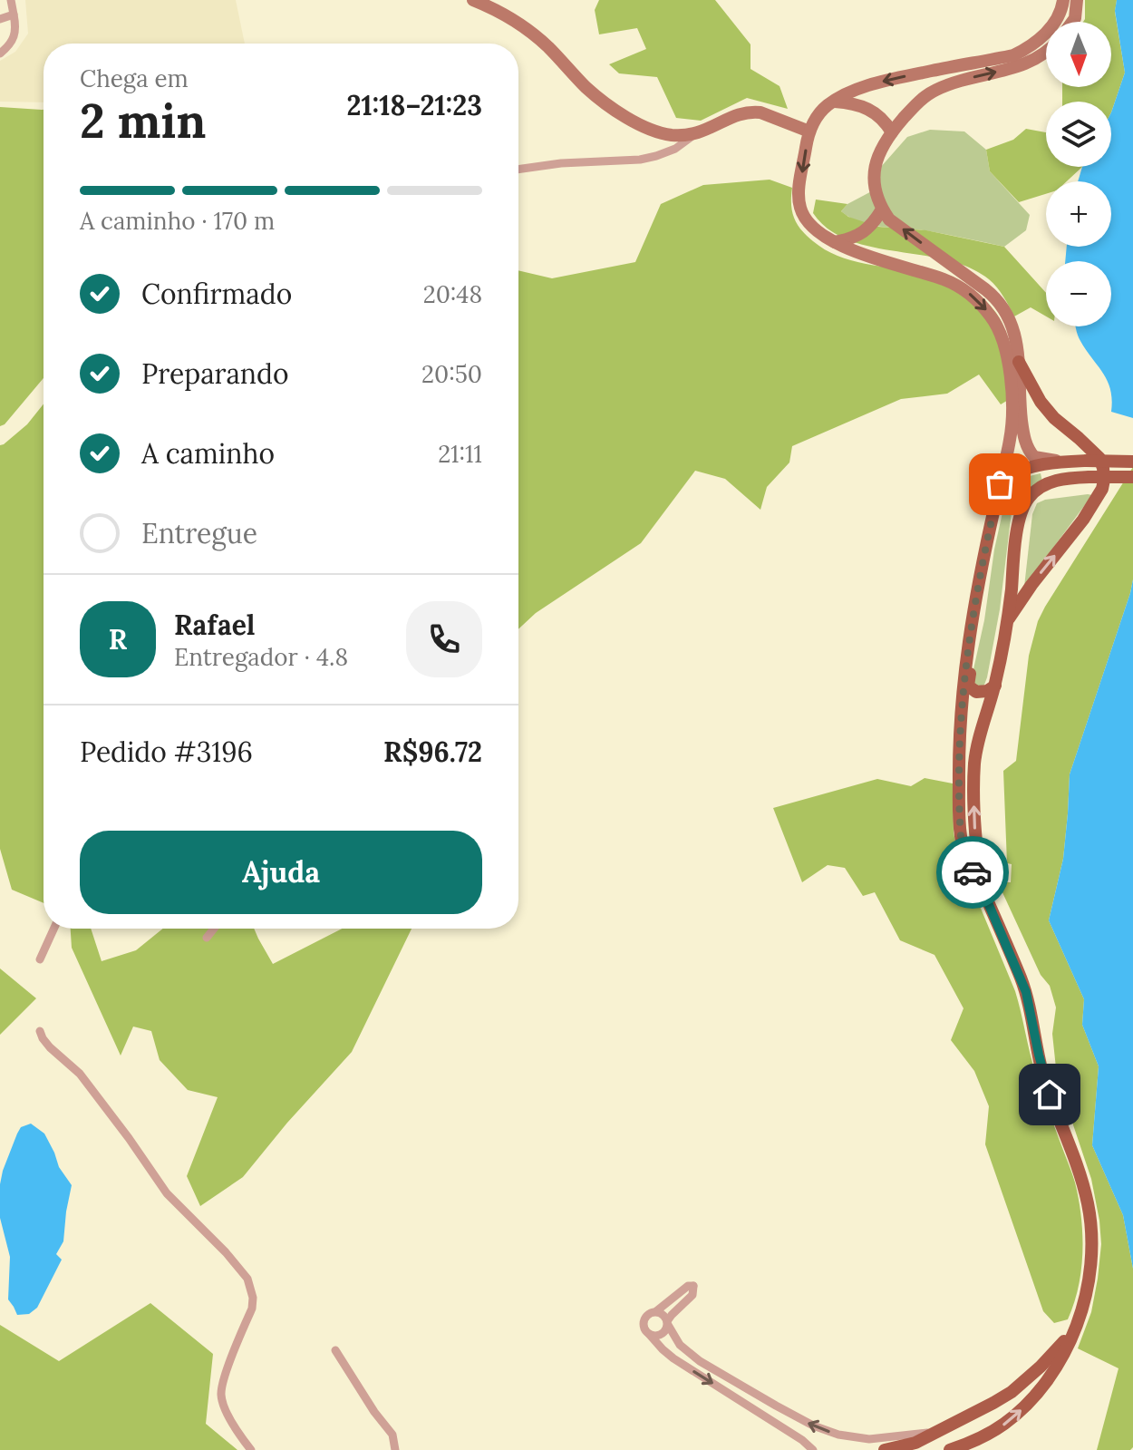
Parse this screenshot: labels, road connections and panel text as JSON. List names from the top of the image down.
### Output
{
  "north": "bottom",
  "page": {
    "map_buttons": ["+", "−"],
    "heading": ["2 min", "Chega em", "21:18–21:23"],
    "panel": [
      "Rafael",
      "Entregador · 4.8",
      "Pedido #3196",
      "R$96.72"
    ],
    "bar": "A caminho · 170 m",
    "list": [
      ["Confirmado", "20:48"],
      ["Preparando", "20:50"],
      ["A caminho", "21:11"],
      "Entregue"
    ],
    "round": "R",
    "buttons": "Ajuda"
  }
}
